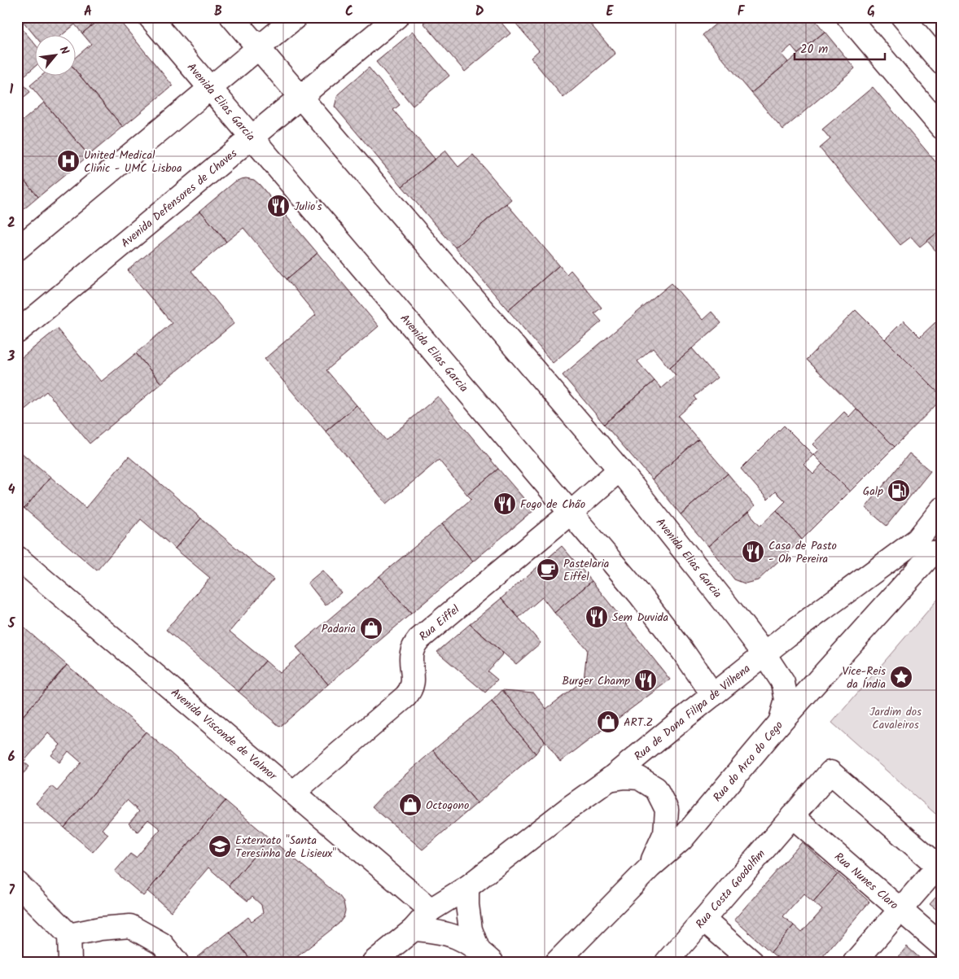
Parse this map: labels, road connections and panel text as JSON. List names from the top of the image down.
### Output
{
  "streets": {
    "street": [
      "Avenida Elias Garcia",
      "Avenida Defensores de Chaves",
      "Rua Eiffel",
      "Rua de Dona Filipa de Vilhena",
      "Avenida Visconde de Valmor",
      "Rua do Arco do Cego",
      "Rua Nunes Claro",
      "Rua Costa Goodolfim"
    ]
  },
  "crossings": [
    ["Avenida Elias Garcia", "Avenida Defensores de Chaves"],
    ["Avenida Elias Garcia", "Rua Eiffel"],
    ["Avenida Elias Garcia", "Rua de Dona Filipa de Vilhena"],
    ["Avenida Elias Garcia", "Rua do Arco do Cego"],
    ["Rua Eiffel", "Avenida Visconde de Valmor"],
    ["Rua de Dona Filipa de Vilhena", "Avenida Visconde de Valmor"],
    ["Rua de Dona Filipa de Vilhena", "Rua do Arco do Cego"],
    ["Rua Nunes Claro", "Rua Costa Goodolfim"]
  ],
  "parks": ["Jardim dos Cavaleiros"],
  "places": {
    "hospital": ["United Medical Clinic - UMC Lisboa"],
    "restaurant": [
      "Julio's",
      "Fogo de Chão",
      "Casa de Pasto - Oh Pereira",
      "Sem Duvida",
      "Burger Champ"
    ],
    "fuel station": ["Galp"],
    "cafe": ["Pastelaria Eiffel"],
    "shop": ["Padaria", "ART.Z", "Octogono"],
    "place": ["Vice-Reis da Índia"],
    "school or university": ["Externato \"Santa Teresinha de Lisieux\""]
  },
  "scale_bar": "20 m",
  "north": "top right",
  "grid": {
    "columns": [
      "A",
      "B",
      "C",
      "D",
      "E",
      "F",
      "G"
    ],
    "rows": [
      "1",
      "2",
      "3",
      "4",
      "5",
      "6",
      "7"
    ]
  }
}
